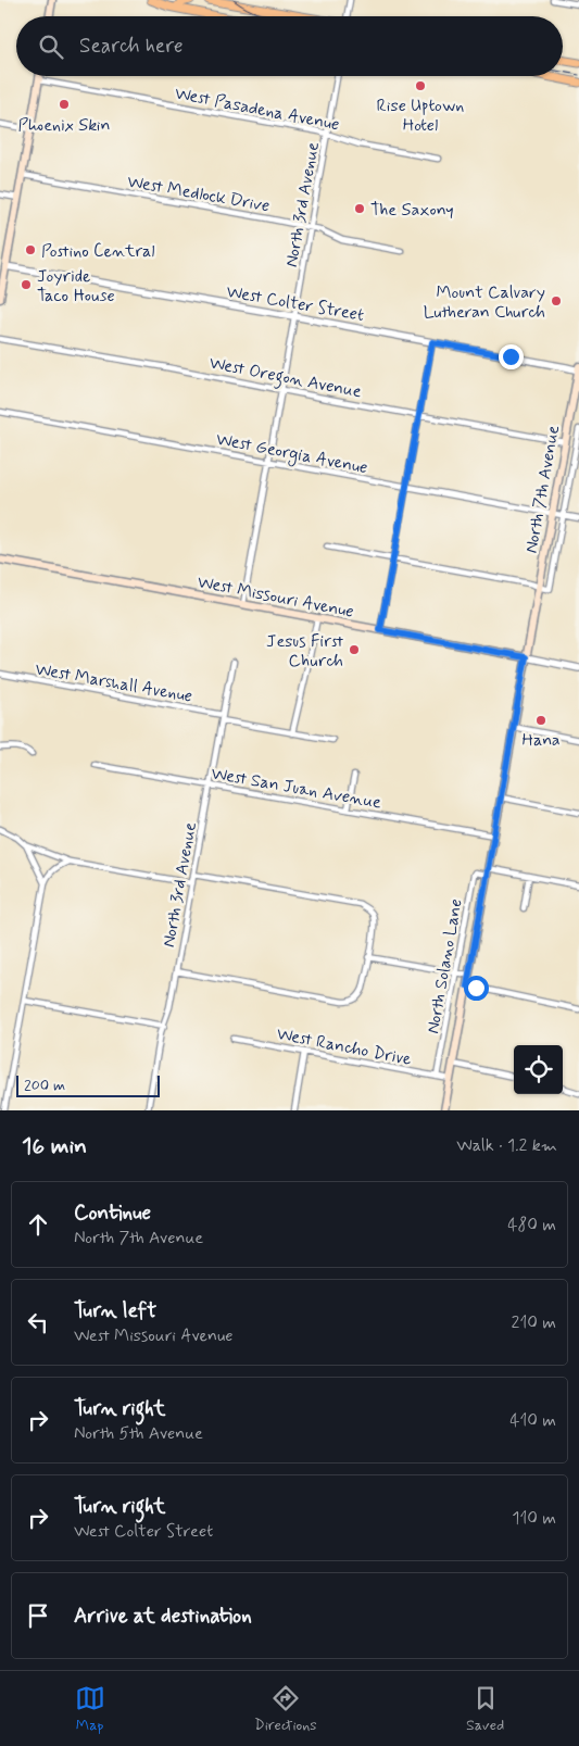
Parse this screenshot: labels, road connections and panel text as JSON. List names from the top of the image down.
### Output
{
  "streets": {
    "main road": ["North 7th Avenue", "West Missouri Avenue"],
    "street": [
      "West Pasadena Avenue",
      "West Medlock Drive",
      "North 3rd Avenue",
      "West Colter Street",
      "West Oregon Avenue",
      "West Georgia Avenue",
      "West Marshall Avenue",
      "West San Juan Avenue",
      "North Solano Lane",
      "West Rancho Drive"
    ]
  },
  "crossings": [
    ["West Pasadena Avenue", "North 3rd Avenue"],
    ["West Medlock Drive", "North 3rd Avenue"],
    ["North 3rd Avenue", "West Colter Street"],
    ["North 3rd Avenue", "West Oregon Avenue"],
    ["North 3rd Avenue", "West Georgia Avenue"],
    ["North 3rd Avenue", "West Missouri Avenue"],
    ["North 3rd Avenue", "West Marshall Avenue"],
    ["North 3rd Avenue", "West San Juan Avenue"],
    ["West Colter Street", "North 7th Avenue"],
    ["West Oregon Avenue", "North 7th Avenue"],
    ["West Georgia Avenue", "North 7th Avenue"],
    ["North 7th Avenue", "West Missouri Avenue"],
    ["North 7th Avenue", "West San Juan Avenue"],
    ["North 7th Avenue", "North Solano Lane"],
    ["North 7th Avenue", "West Rancho Drive"],
    ["North Solano Lane", "West Rancho Drive"]
  ],
  "places": [
    "Rise Uptown Hotel",
    "Phoenix Skin",
    "The Saxony",
    "Postino Central",
    "Joyride Taco House",
    "Mount Calvary Lutheran Church",
    "Jesus First Church",
    "Hana"
  ],
  "scale_bar": "200 m",
  "page": {
    "search": "Search here",
    "scale": "200 m",
    "heading": ["16 min", "Walk · 1.2 km"],
    "list": [
      ["Continue", "North 7th Avenue", "480 m"],
      ["Turn left", "West Missouri Avenue", "210 m"],
      ["Turn right", "North 5th Avenue", "410 m"],
      ["Turn right", "West Colter Street", "110 m"],
      "Arrive at destination"
    ],
    "nav": ["Map", "Directions", "Saved"]
  }
}
